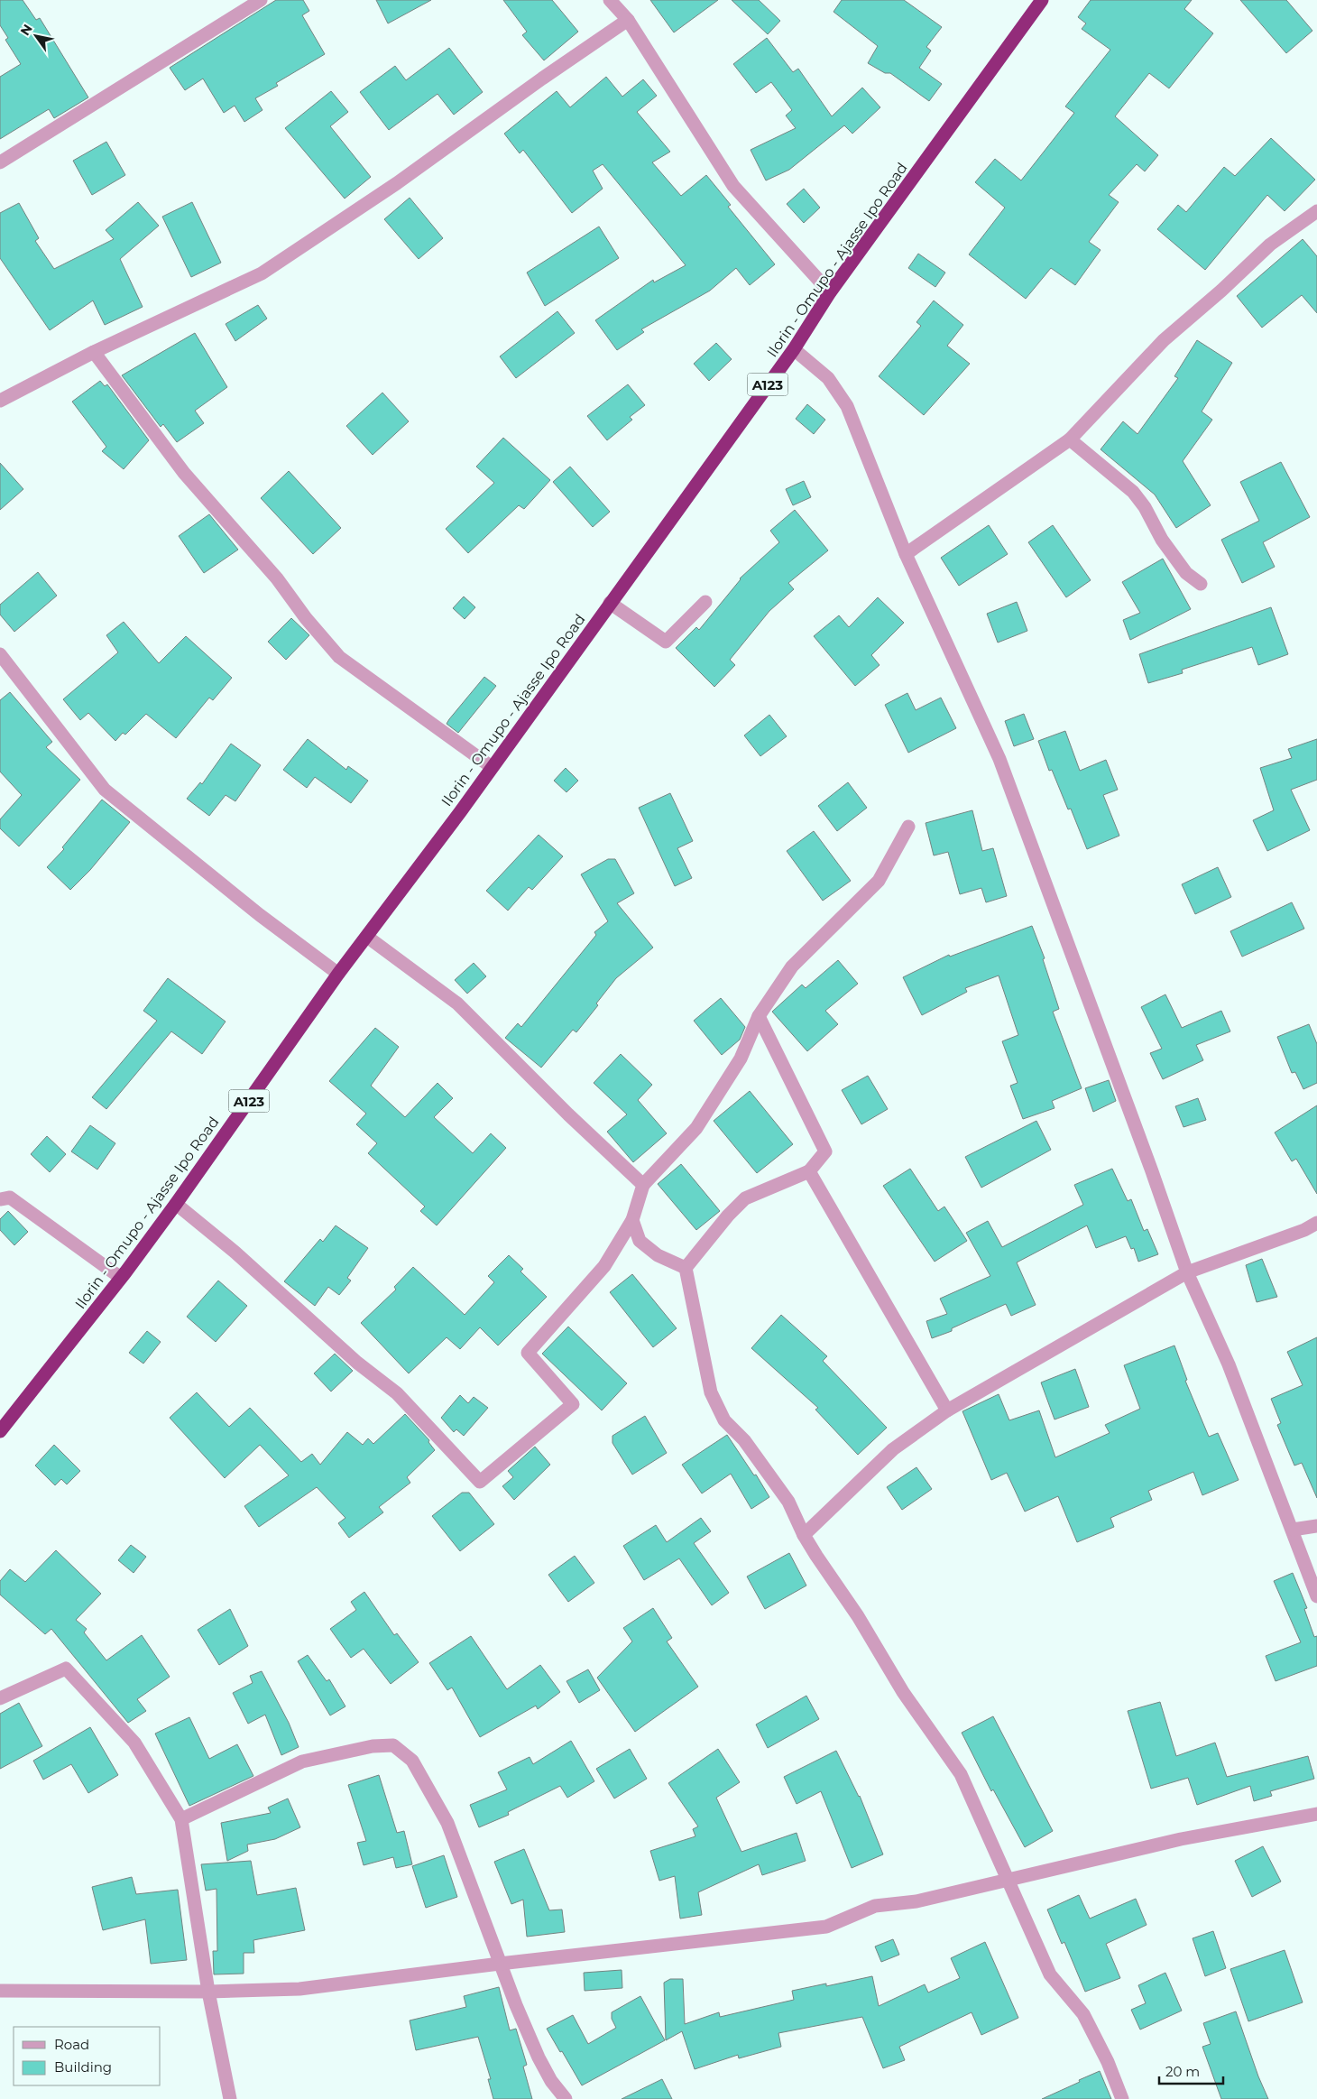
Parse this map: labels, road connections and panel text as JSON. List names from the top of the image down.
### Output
{
  "streets": {
    "highway": ["Ilorin - Omupo - Ajasse Ipo Road", "A123"]
  },
  "legend": ["Road", "Building"],
  "scale_bar": "20 m",
  "north": "top left"
}
